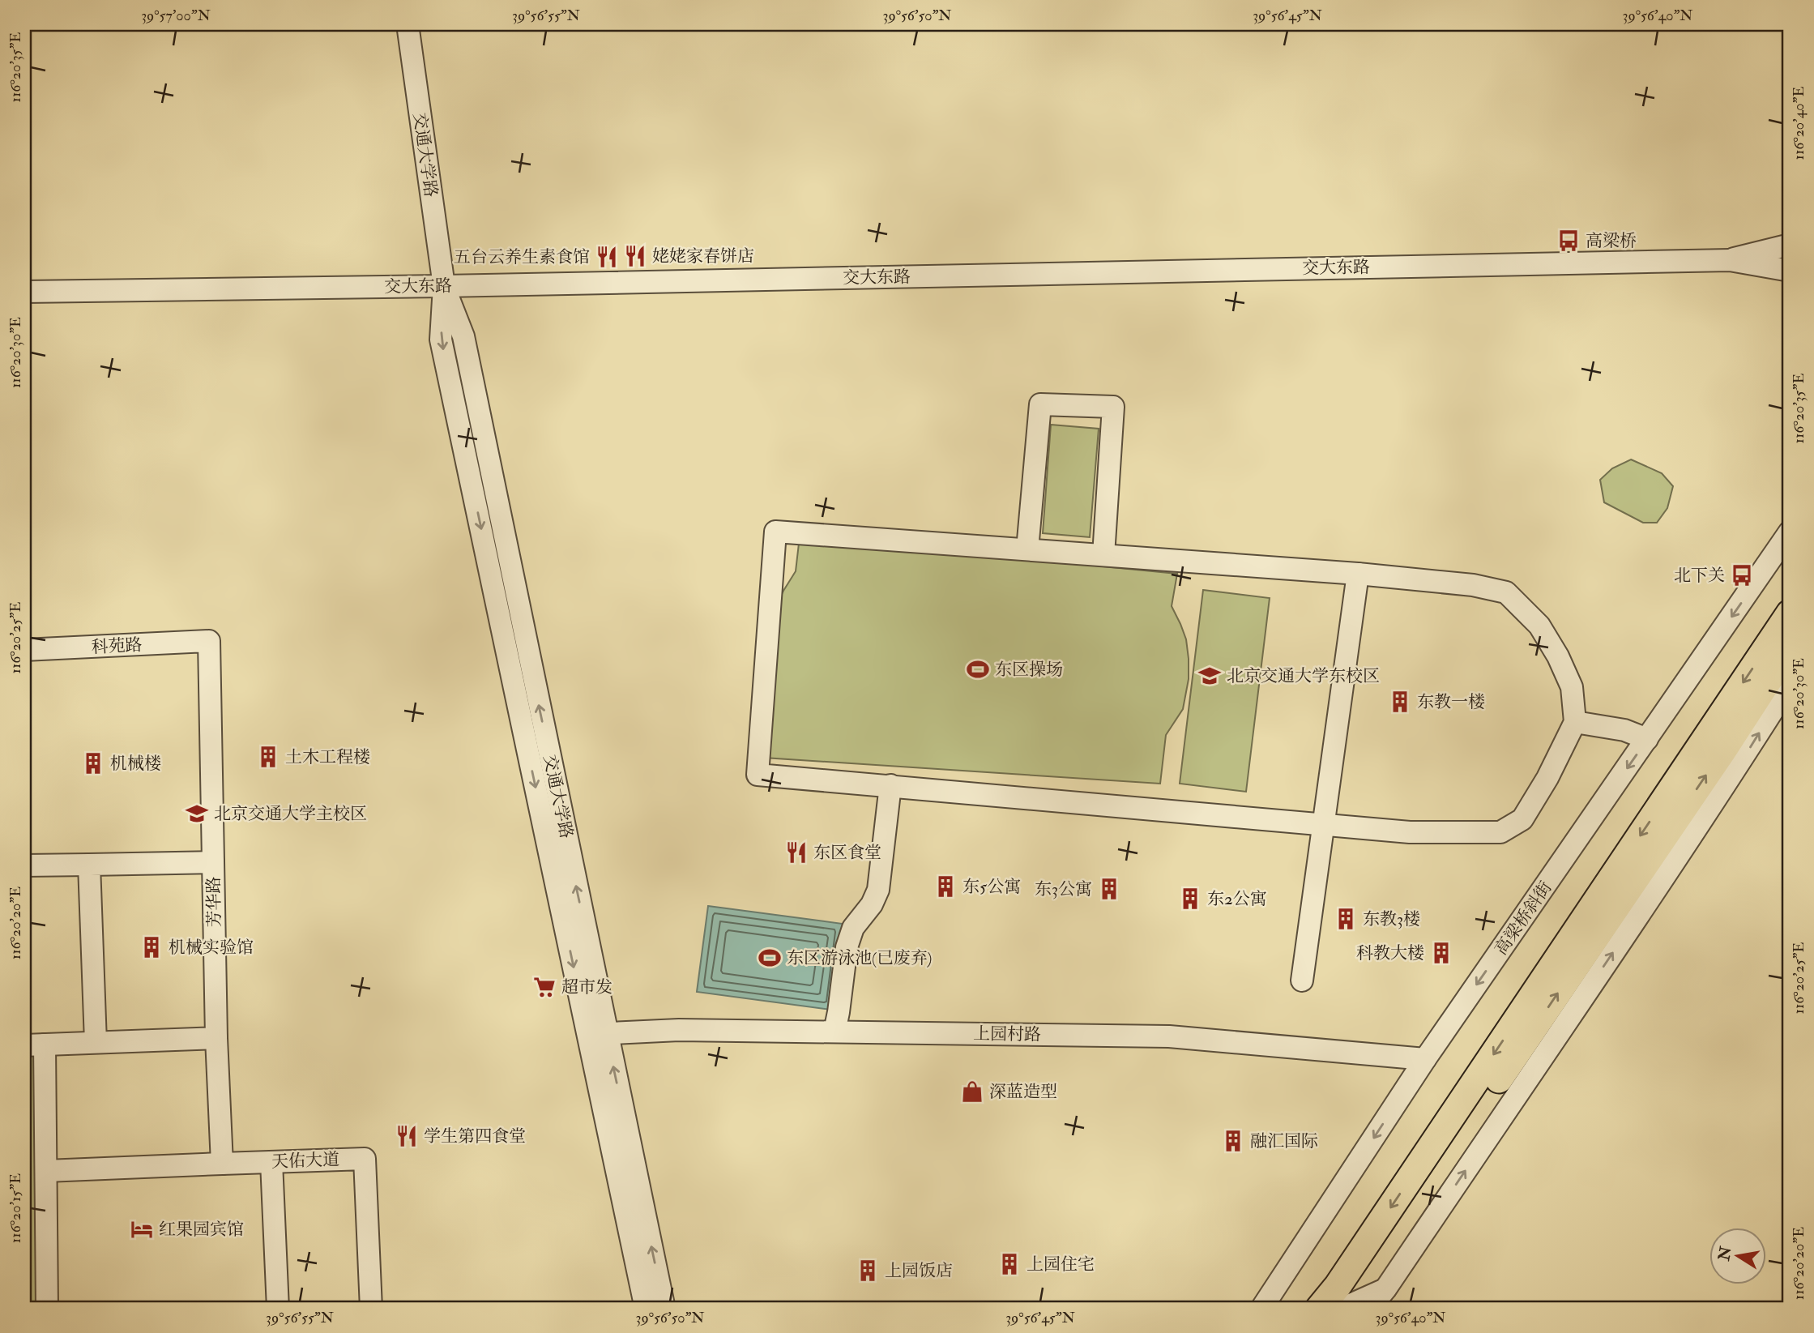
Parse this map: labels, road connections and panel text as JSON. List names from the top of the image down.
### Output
{
  "streets": {
    "street": [
      "交通大学路",
      "交大东路",
      "科苑路",
      "芳华路",
      "高梁桥斜街",
      "上园村路",
      "天佑大道"
    ]
  },
  "crossings": [
    ["交通大学路", "交大东路"],
    ["交通大学路", "上园村路"],
    ["科苑路", "芳华路"],
    ["高梁桥斜街", "上园村路"]
  ],
  "places": {
    "bus stop": ["高梁桥", "北下关"],
    "restaurant": [
      "姥姥家春饼店",
      "五台云养生素食馆",
      "东区食堂",
      "学生第四食堂"
    ],
    "sports": ["东区操场", "东区游泳池(已废弃)"],
    "school or university": ["北京交通大学东校区", "北京交通大学主校区"],
    "building": [
      "东教一楼",
      "土木工程楼",
      "机械楼",
      "东5公寓",
      "东3公寓",
      "东2公寓",
      "东教3楼",
      "机械实验馆",
      "科教大楼",
      "融汇国际",
      "上园住宅",
      "上园饭店"
    ],
    "supermarket": ["超市发"],
    "shop": ["深蓝造型"],
    "hotel": ["红果园宾馆"]
  },
  "north": "left",
  "coordinates": [
    "39°57'00\"N",
    "39°56'55\"N",
    "39°56'50\"N",
    "39°56'45\"N",
    "39°56'40\"N",
    "116°20'35\"E",
    "116°20'40\"E",
    "116°20'30\"E",
    "116°20'25\"E",
    "116°20'20\"E",
    "116°20'15\"E"
  ]
}
